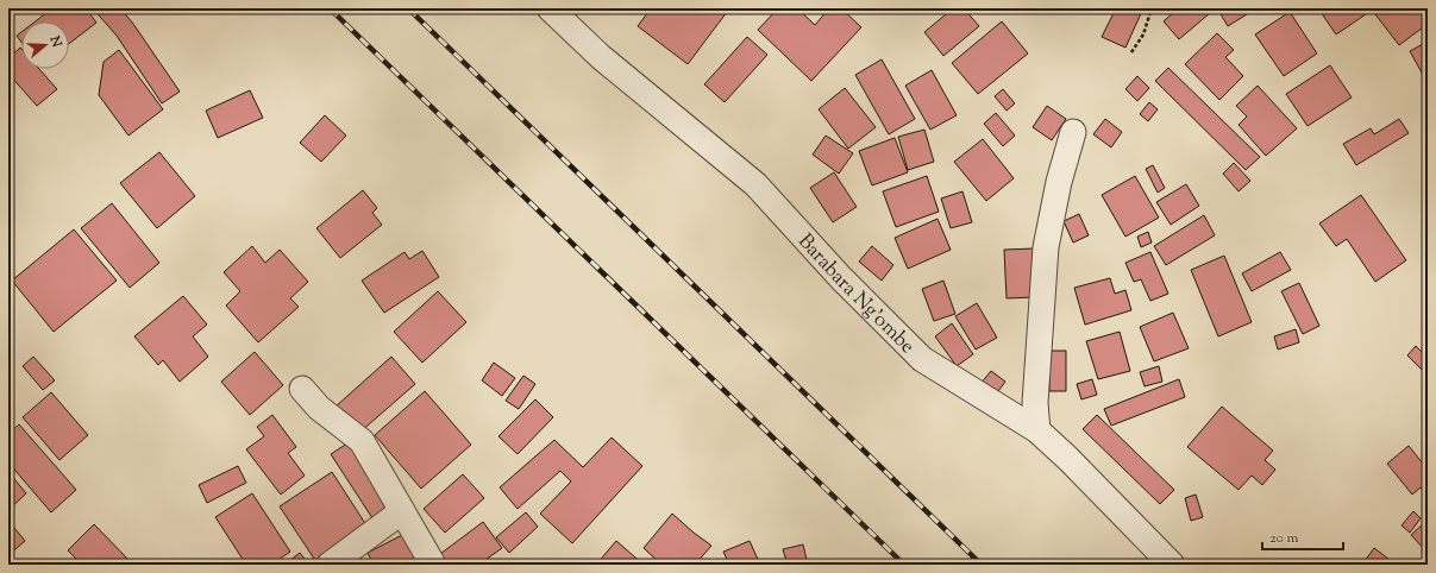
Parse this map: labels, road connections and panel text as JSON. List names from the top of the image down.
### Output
{
  "streets": {
    "street": ["Barabara Ng'ombe"]
  },
  "scale_bar": "20 m",
  "north": "right"
}
